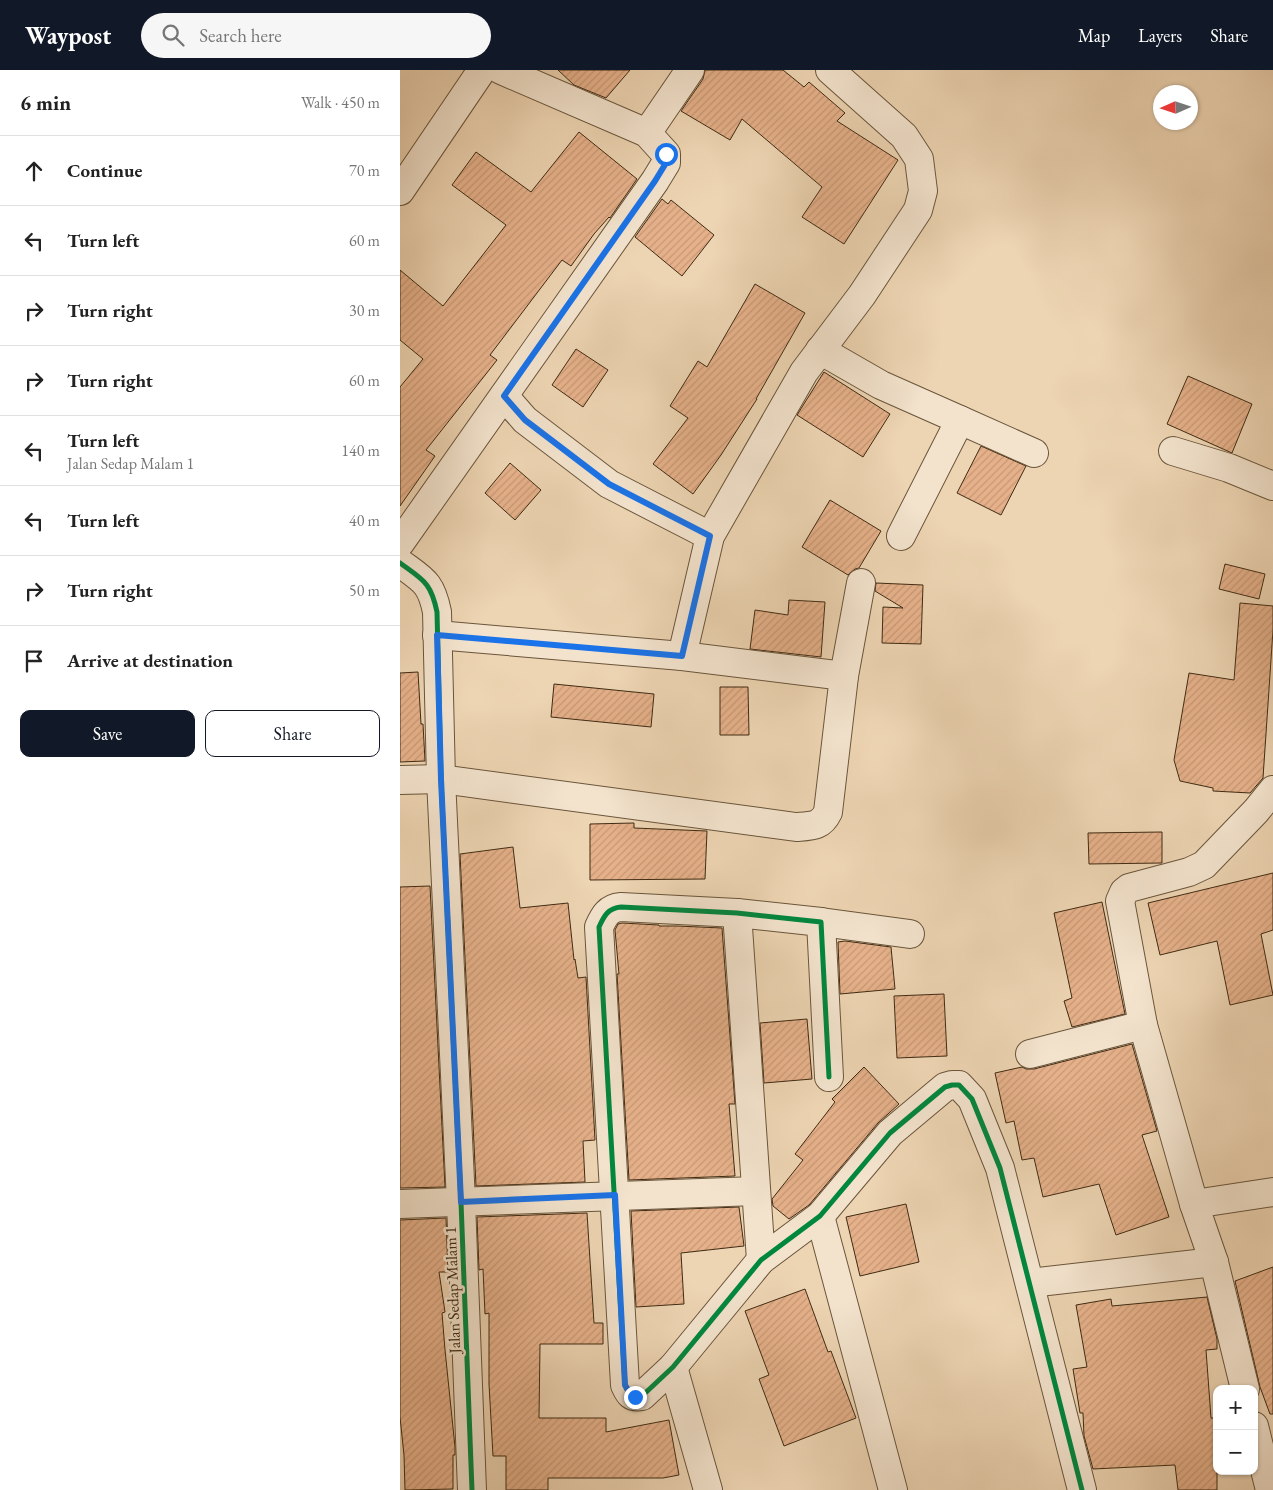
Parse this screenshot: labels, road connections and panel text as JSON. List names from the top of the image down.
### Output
{
  "streets": {
    "street": ["Jalan Sedap Malam 1"]
  },
  "north": "left",
  "page": {
    "header": "Waypost",
    "search": "Search here",
    "nav": ["Map", "Layers", "Share"],
    "heading": ["6 min", "Walk · 450 m"],
    "list": [
      ["Continue", "70 m"],
      ["Turn left", "60 m"],
      ["Turn right", "30 m"],
      ["Turn right", "60 m"],
      ["Turn left", "Jalan Sedap Malam 1", "140 m"],
      ["Turn left", "40 m"],
      ["Turn right", "50 m"],
      "Arrive at destination"
    ],
    "buttons": ["Save", "Share"],
    "map_buttons": ["+", "−"]
  }
}
